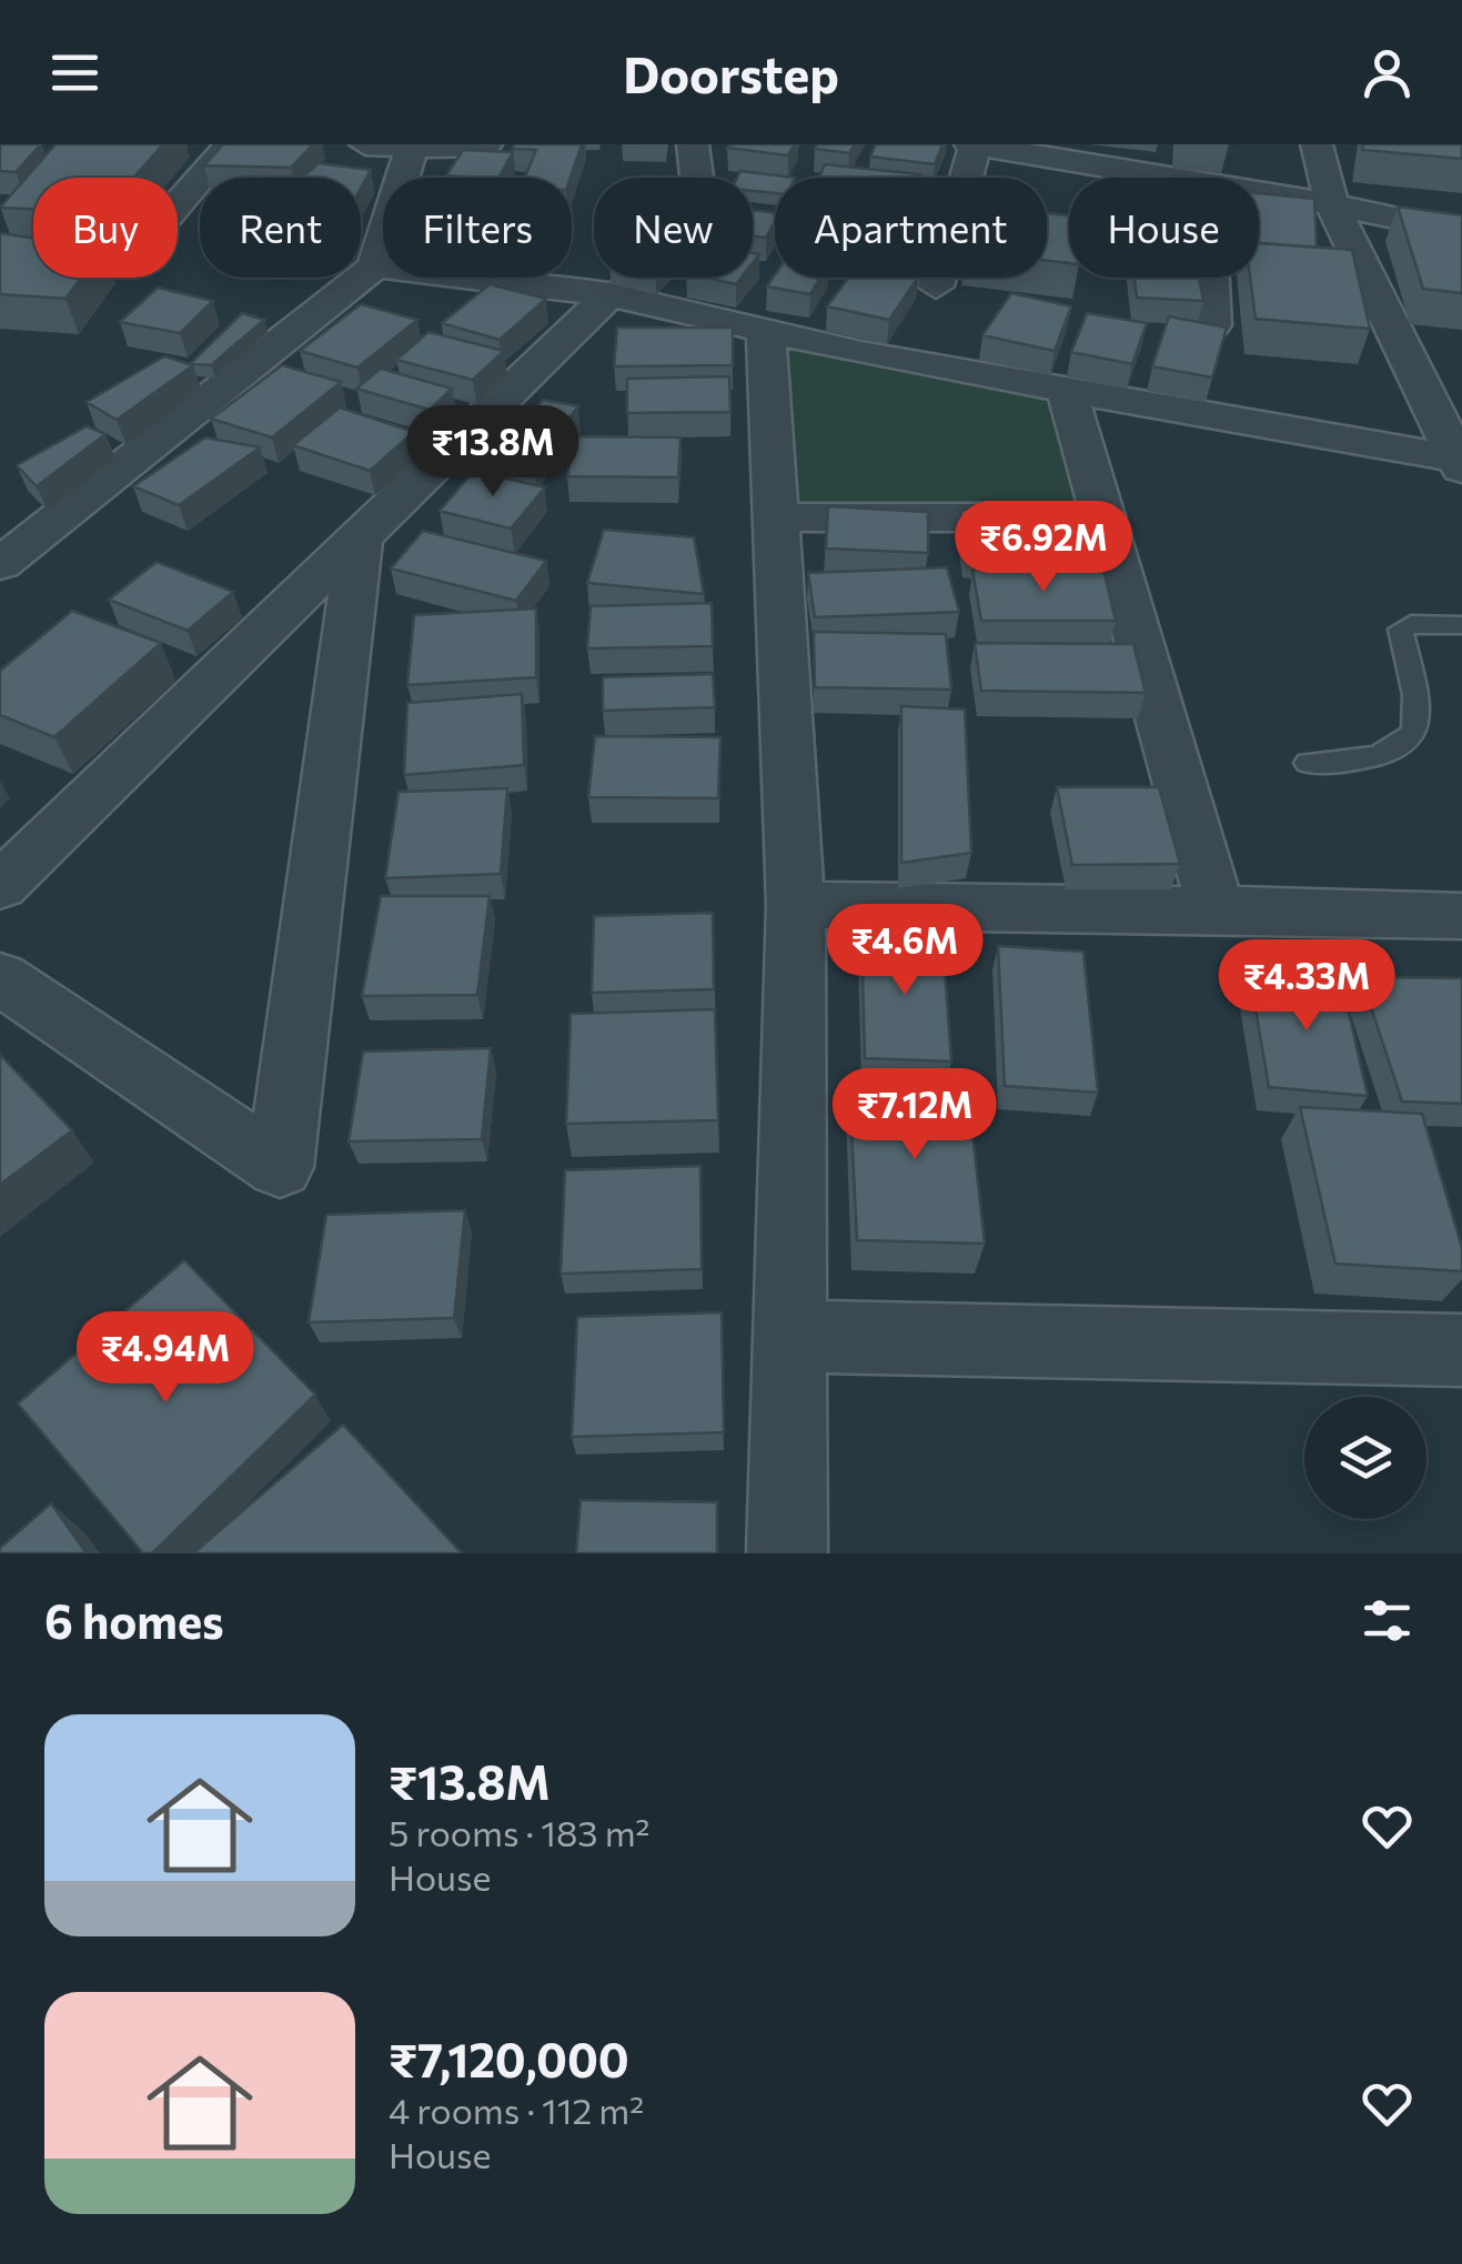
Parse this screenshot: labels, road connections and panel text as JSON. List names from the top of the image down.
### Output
{
  "page": {
    "header": "Doorstep",
    "chip": [
      "Buy",
      "Rent",
      "Filters",
      "New",
      "Apartment",
      "House"
    ],
    "price": [
      "₹13.8M",
      "₹6.92M",
      "₹4.6M",
      "₹4.33M",
      "₹7.12M",
      "₹4.94M"
    ],
    "heading": "6 homes",
    "list": [
      {
        "name": "₹13.8M",
        "note": "5 rooms · 183 m² · House"
      },
      {
        "name": "₹7,120,000",
        "note": "4 rooms · 112 m² · House"
      }
    ]
  }
}
